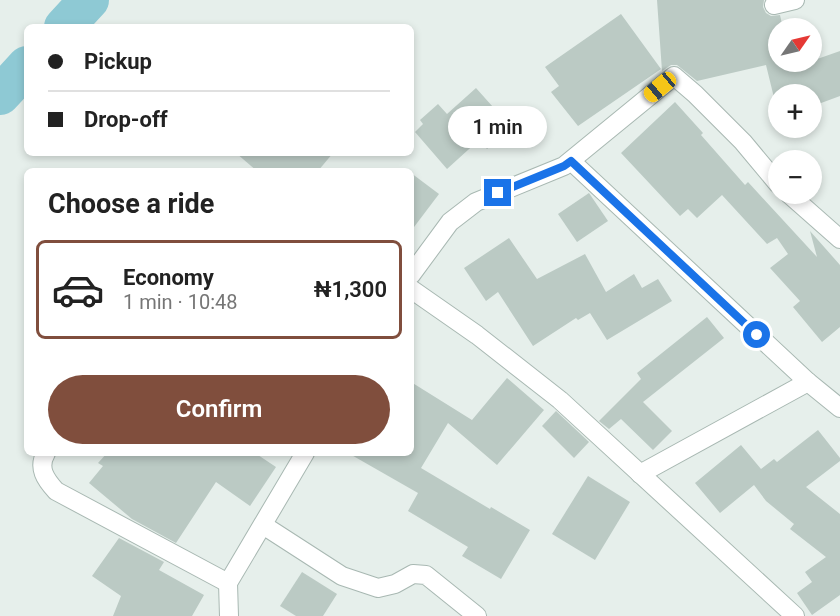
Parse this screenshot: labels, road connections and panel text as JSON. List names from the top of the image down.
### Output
{
  "north": "top right",
  "page": {
    "map_buttons": ["+", "−"],
    "banner": ["Pickup", "Drop-off"],
    "bubble": "1 min",
    "heading": "Choose a ride",
    "list": [
      {
        "name": "Economy",
        "note": "1 min · 10:48",
        "value": "₦1,300"
      }
    ],
    "buttons": "Confirm"
  }
}
